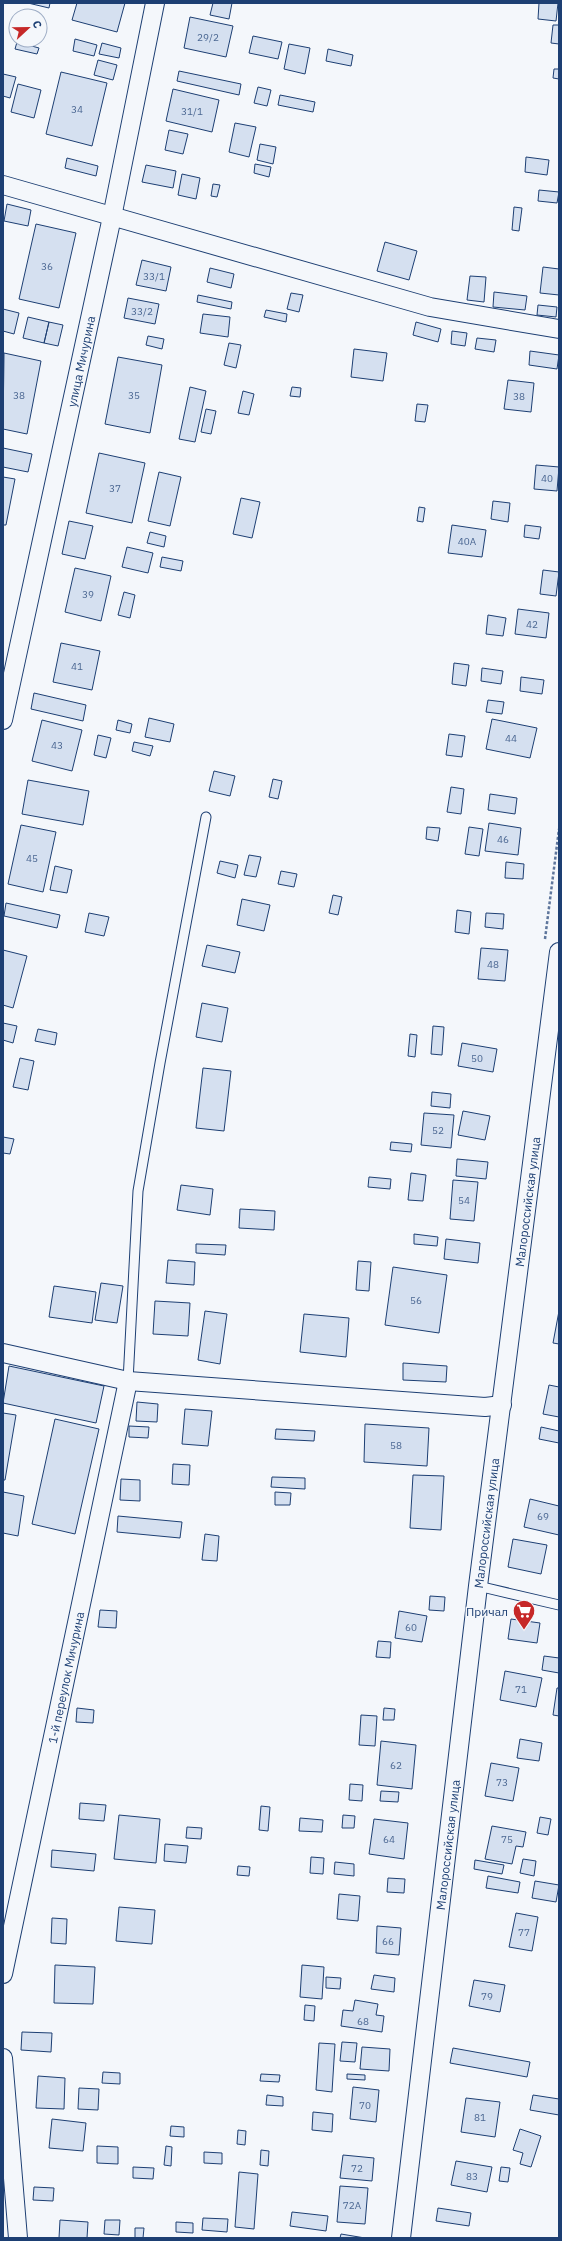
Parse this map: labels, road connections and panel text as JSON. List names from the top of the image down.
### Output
{
  "streets": {
    "street": ["улица Мичурина", "Малороссийская улица", "1-й переулок Мичурина"]
  },
  "places": {
    "supermarket": ["Причал"]
  },
  "house_numbers": [
    "29/2",
    "34",
    "31/1",
    "36",
    "33/1",
    "33/2",
    "38",
    "35",
    "38",
    "40",
    "37",
    "40А",
    "39",
    "42",
    "41",
    "44",
    "43",
    "46",
    "45",
    "48",
    "50",
    "52",
    "54",
    "56",
    "58",
    "69",
    "60",
    "71",
    "62",
    "73",
    "64",
    "75",
    "77",
    "66",
    "79",
    "68",
    "70",
    "81",
    "72",
    "83",
    "72А"
  ],
  "north": "right"
}
